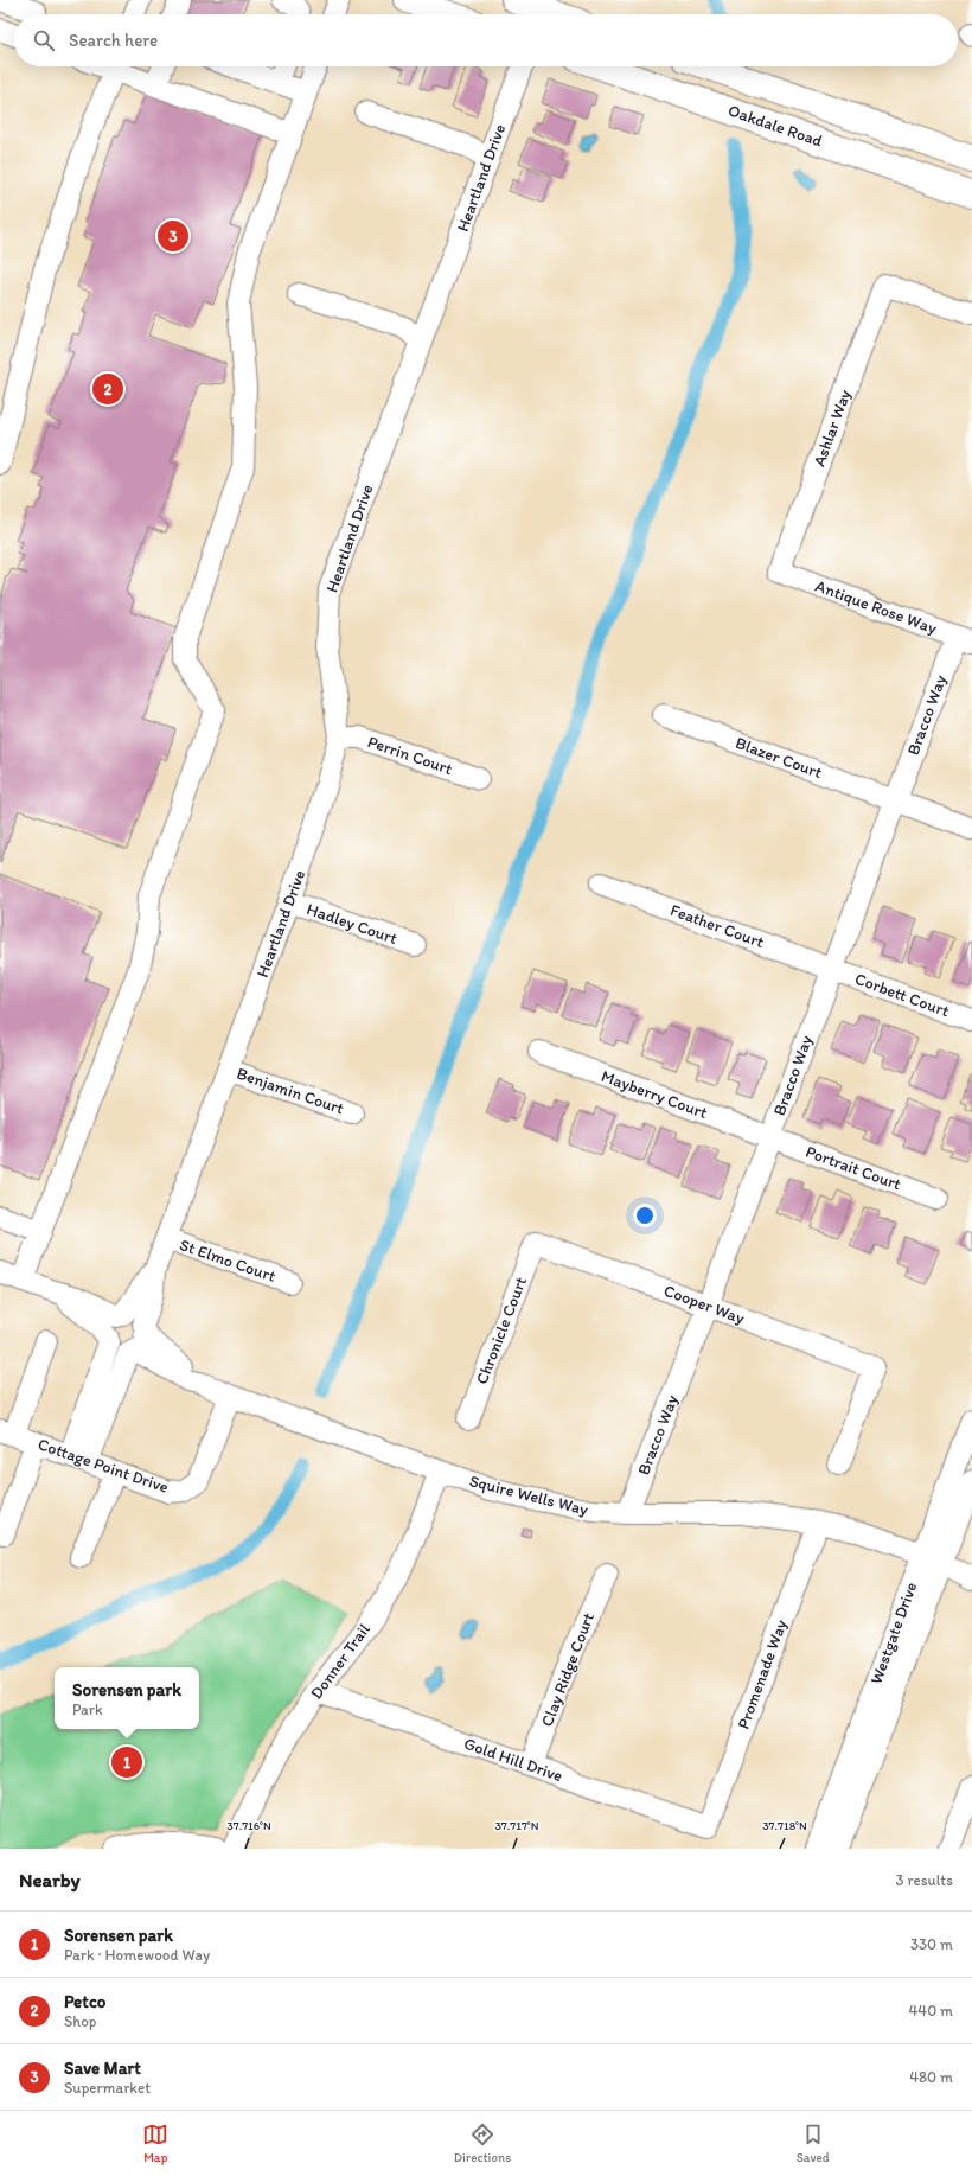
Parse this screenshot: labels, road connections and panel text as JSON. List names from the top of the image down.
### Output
{
  "streets": {
    "main road": ["Oakdale Road"],
    "street": [
      "Heartland Drive",
      "Ashlar Way",
      "Antique Rose Way",
      "Bracco Way",
      "Perrin Court",
      "Blazer Court",
      "Hadley Court",
      "Feather Court",
      "Corbett Court",
      "Benjamin Court",
      "Mayberry Court",
      "Portrait Court",
      "St Elmo Court",
      "Cooper Way",
      "Chronicle Court",
      "Cottage Point Drive",
      "Squire Wells Way",
      "Westgate Drive",
      "Donner Trail",
      "Clay Ridge Court",
      "Promenade Way",
      "Gold Hill Drive"
    ]
  },
  "crossings": [
    ["Heartland Drive", "Perrin Court"],
    ["Heartland Drive", "Hadley Court"],
    ["Heartland Drive", "Benjamin Court"],
    ["Heartland Drive", "St Elmo Court"],
    ["Heartland Drive", "Squire Wells Way"],
    ["Ashlar Way", "Antique Rose Way"],
    ["Antique Rose Way", "Bracco Way"],
    ["Bracco Way", "Blazer Court"],
    ["Bracco Way", "Feather Court"],
    ["Bracco Way", "Corbett Court"],
    ["Bracco Way", "Mayberry Court"],
    ["Bracco Way", "Portrait Court"],
    ["Bracco Way", "Cooper Way"],
    ["Bracco Way", "Squire Wells Way"],
    ["Feather Court", "Corbett Court"],
    ["Mayberry Court", "Portrait Court"],
    ["Cooper Way", "Chronicle Court"],
    ["Cottage Point Drive", "Squire Wells Way"],
    ["Squire Wells Way", "Westgate Drive"],
    ["Squire Wells Way", "Donner Trail"],
    ["Squire Wells Way", "Promenade Way"],
    ["Donner Trail", "Gold Hill Drive"],
    ["Clay Ridge Court", "Gold Hill Drive"],
    ["Promenade Way", "Gold Hill Drive"]
  ],
  "page": {
    "search": "Search here",
    "pins": ["3", "2", "1"],
    "popup": ["Sorensen park", "Park"],
    "heading": ["Nearby", "3 results"],
    "list": [
      {
        "mark": "1",
        "name": "Sorensen park",
        "note": "Park · Homewood Way",
        "value": "330 m"
      },
      {
        "mark": "2",
        "name": "Petco",
        "note": "Shop",
        "value": "440 m"
      },
      {
        "mark": "3",
        "name": "Save Mart",
        "note": "Supermarket",
        "value": "480 m"
      }
    ],
    "nav": ["Map", "Directions", "Saved"]
  },
  "coordinates": ["37.716°N", "37.717°N", "37.718°N"]
}
